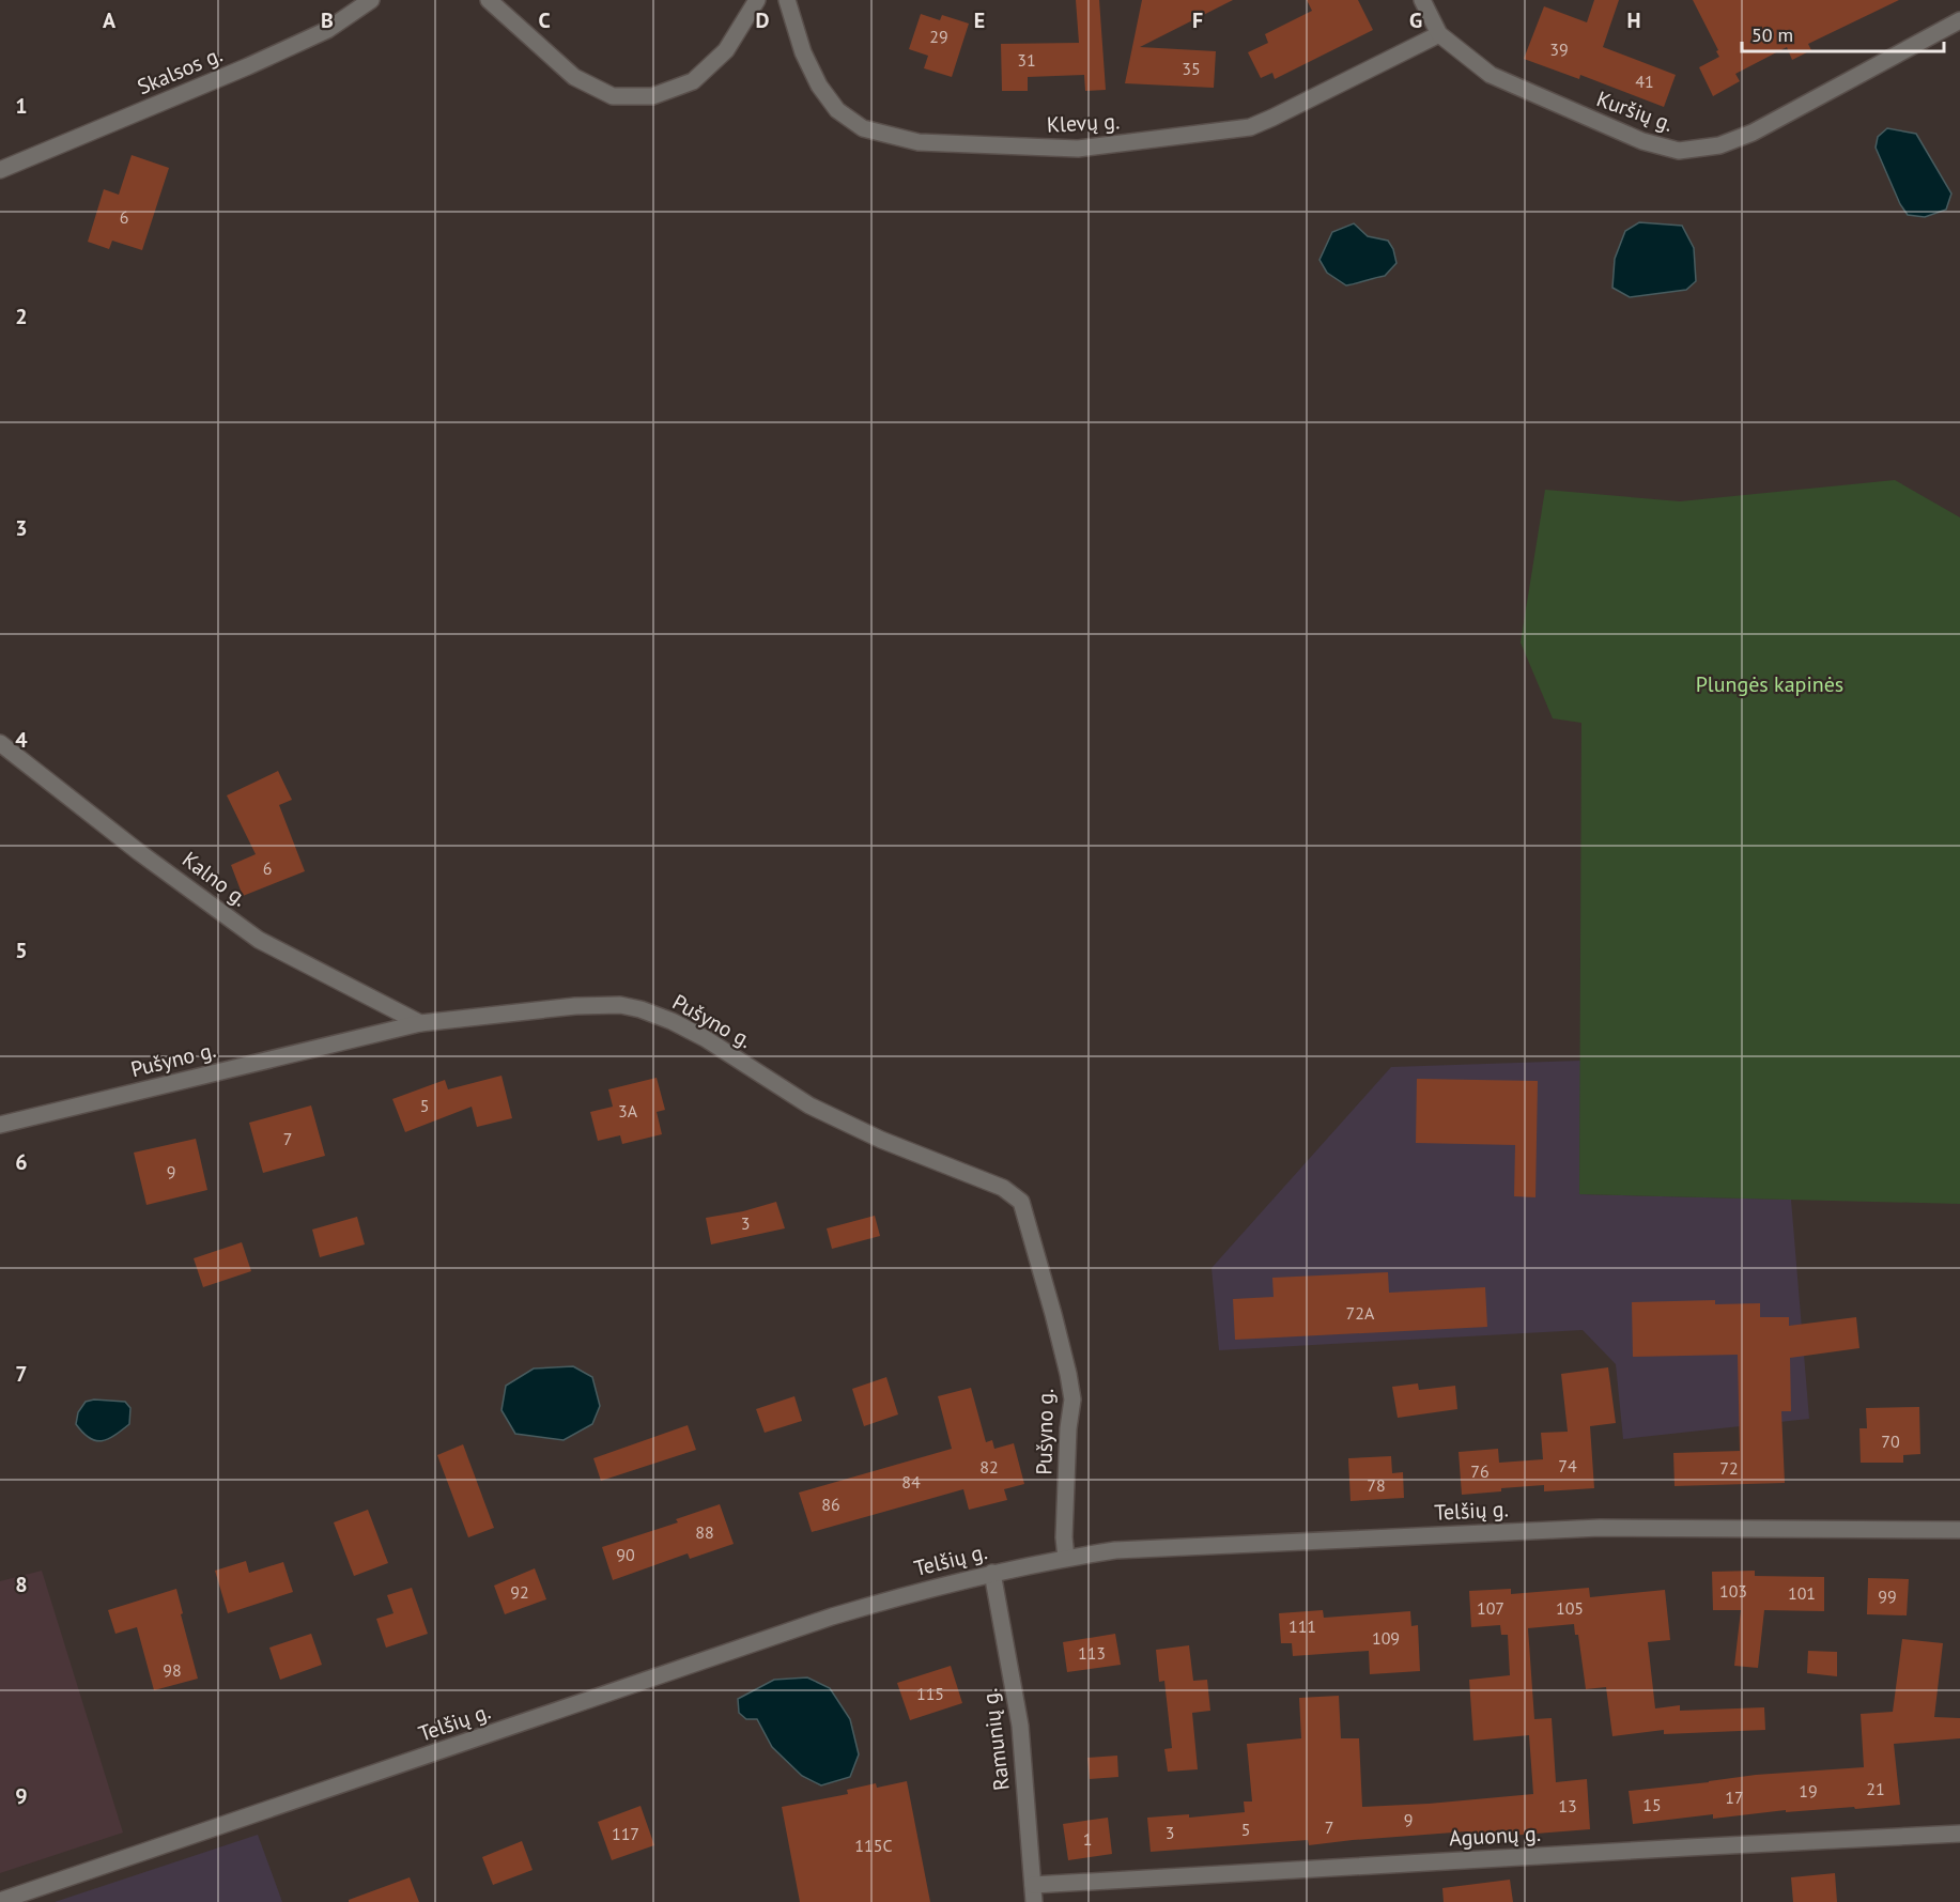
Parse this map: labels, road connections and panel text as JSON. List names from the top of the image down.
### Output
{
  "streets": {
    "street": [
      "Skalsos g.",
      "Kuršių g.",
      "Klevų g.",
      "Kalno g.",
      "Pušyno g.",
      "Telšių g.",
      "Ramunių g.",
      "Aguonų g."
    ]
  },
  "crossings": [
    ["Kuršių g.", "Klevų g."],
    ["Kalno g.", "Pušyno g."],
    ["Pušyno g.", "Telšių g."],
    ["Telšių g.", "Ramunių g."],
    ["Ramunių g.", "Aguonų g."]
  ],
  "parks": ["Plungės kapinės"],
  "house_numbers": [
    "29",
    "39",
    "31",
    "35",
    "41",
    "6",
    "6",
    "5",
    "3A",
    "7",
    "9",
    "3",
    "72A",
    "70",
    "74",
    "82",
    "72",
    "76",
    "84",
    "78",
    "86",
    "88",
    "90",
    "103",
    "92",
    "101",
    "99",
    "107",
    "105",
    "111",
    "109",
    "113",
    "98",
    "115",
    "21",
    "19",
    "17",
    "15",
    "13",
    "9",
    "7",
    "5",
    "3",
    "117",
    "1",
    "115C"
  ],
  "scale_bar": "50 m",
  "grid": {
    "columns": [
      "A",
      "B",
      "C",
      "D",
      "E",
      "F",
      "G",
      "H"
    ],
    "rows": [
      "1",
      "2",
      "3",
      "4",
      "5",
      "6",
      "7",
      "8",
      "9"
    ]
  }
}
